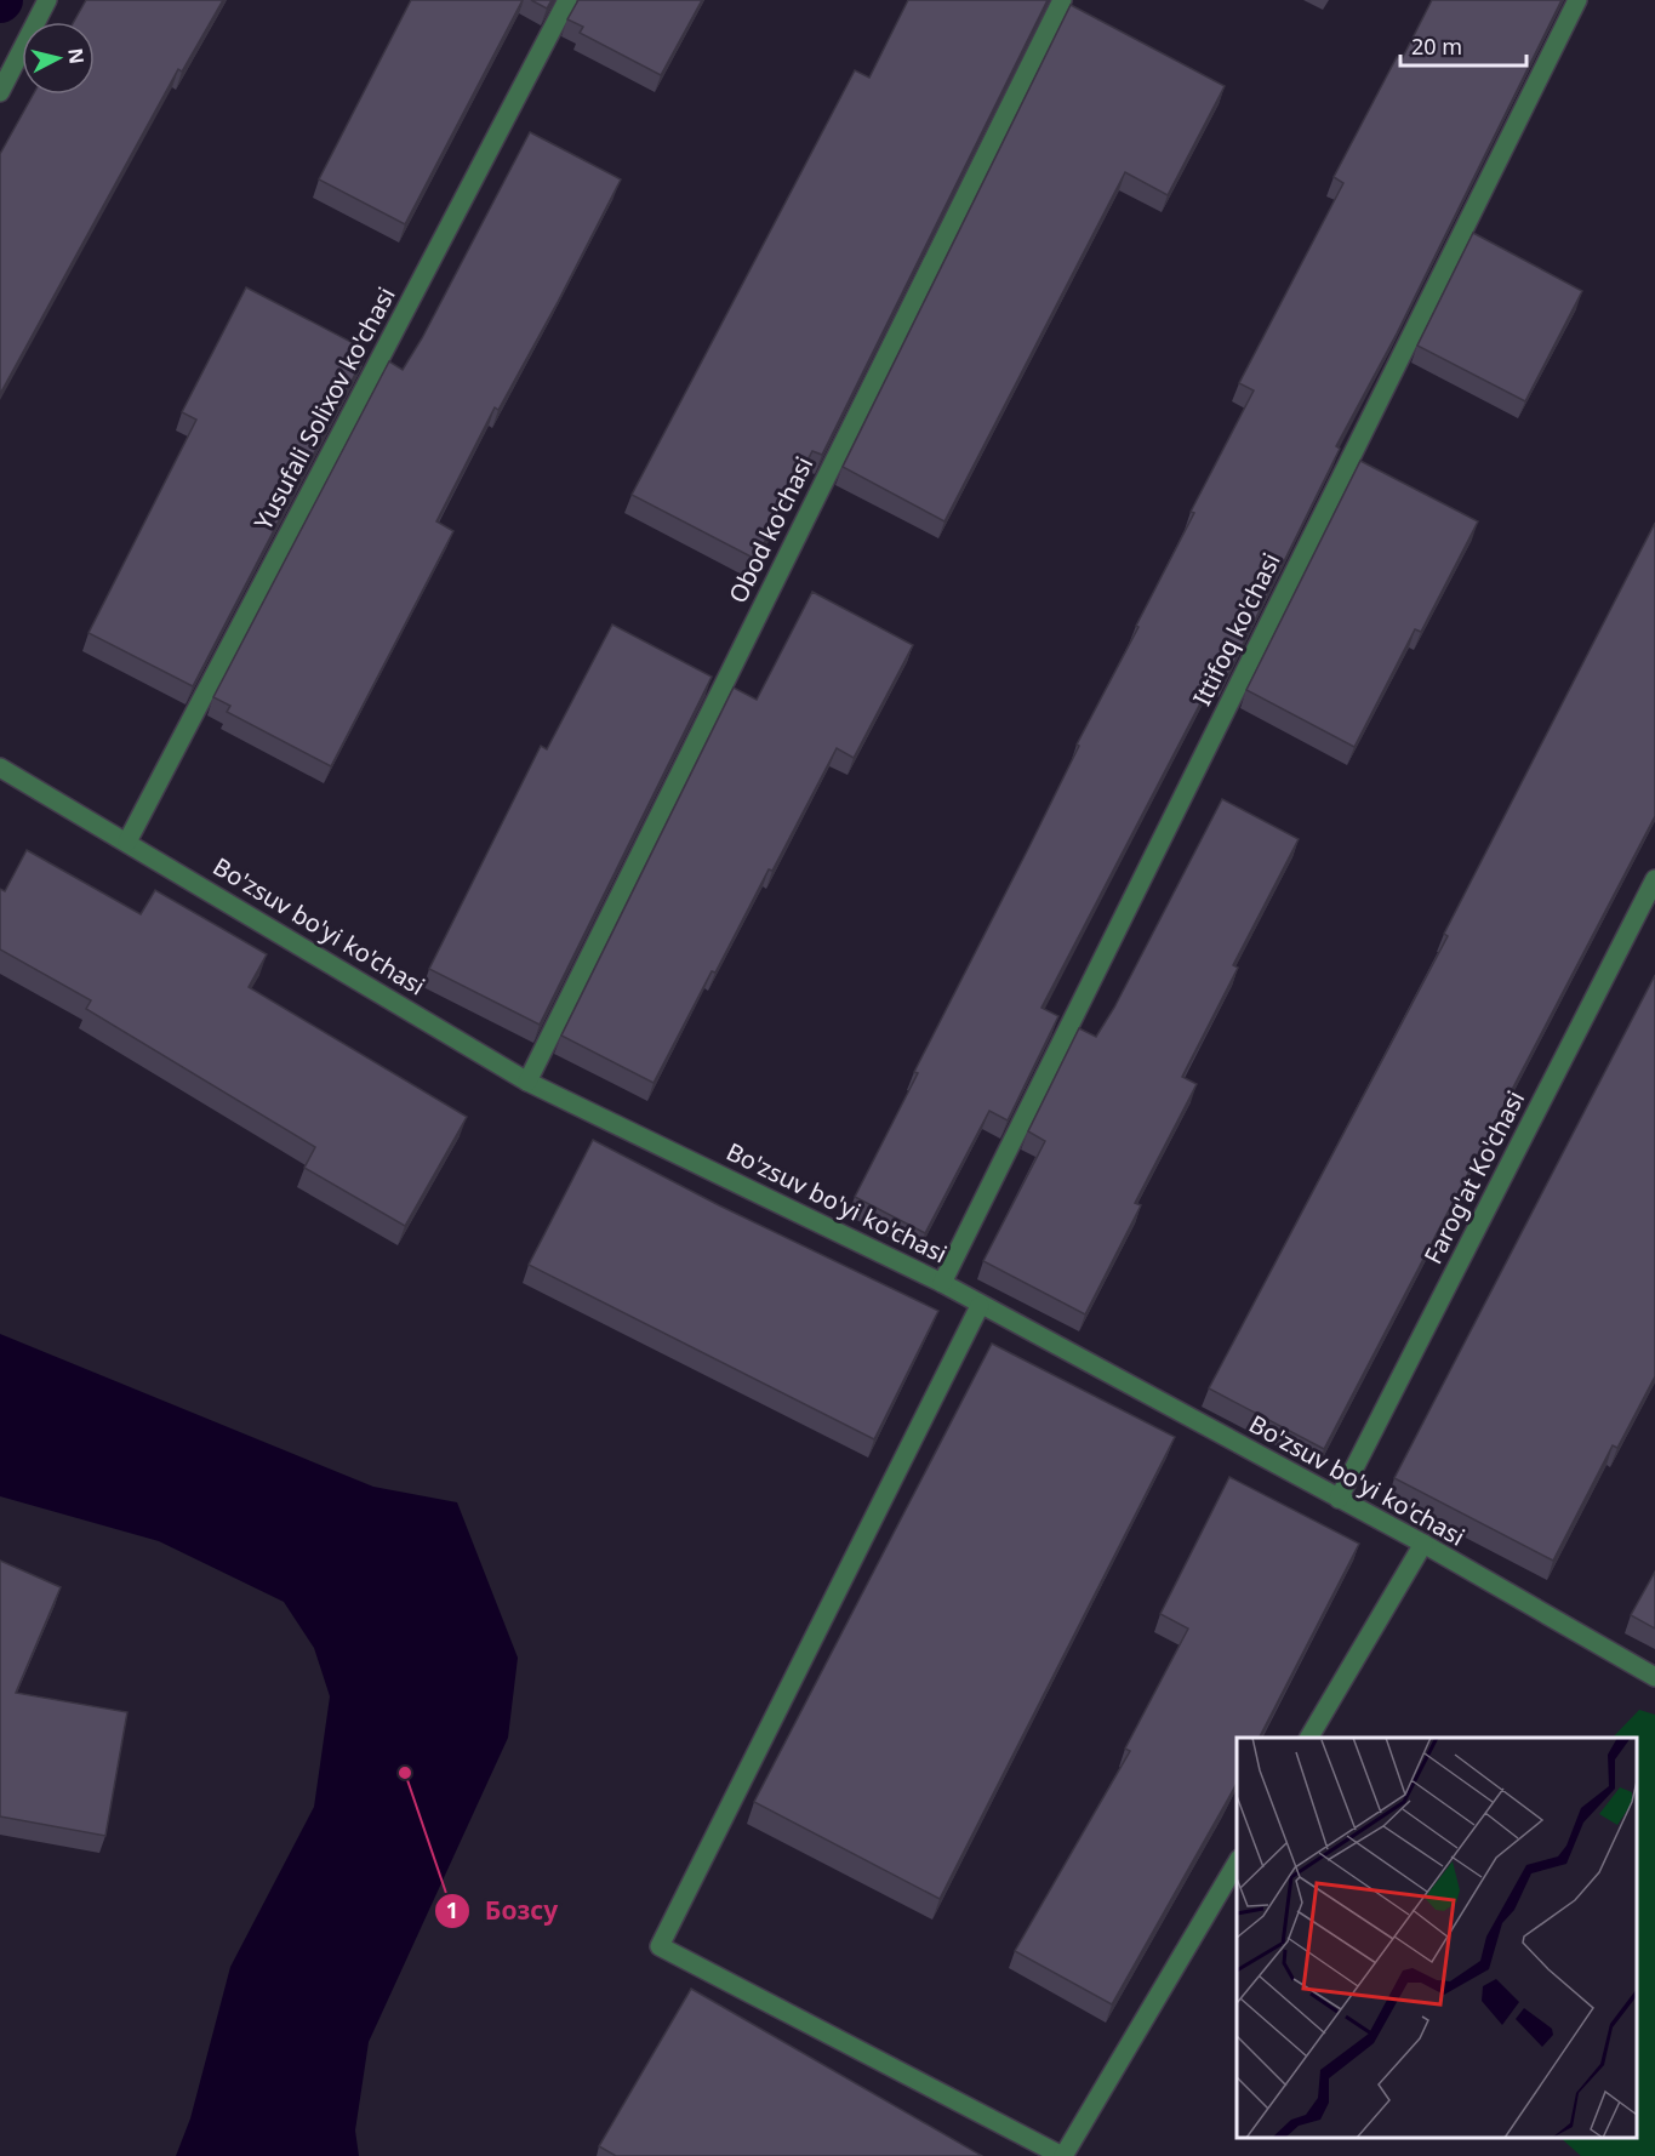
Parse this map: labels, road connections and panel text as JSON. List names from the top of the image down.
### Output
{
  "streets": {
    "street": [
      "Yusufali Solixov ko'chasi",
      "Obod ko'chasi",
      "Ittifoq ko'chasi",
      "Bo'zsuv bo'yi ko'chasi",
      "Farog'at Ko'chasi"
    ]
  },
  "crossings": [
    ["Yusufali Solixov ko'chasi", "Bo'zsuv bo'yi ko'chasi"],
    ["Obod ko'chasi", "Bo'zsuv bo'yi ko'chasi"],
    ["Ittifoq ko'chasi", "Bo'zsuv bo'yi ko'chasi"],
    ["Bo'zsuv bo'yi ko'chasi", "Farog'at Ko'chasi"]
  ],
  "places": ["Бозсу"],
  "scale_bar": "20 m",
  "north": "right"
}
